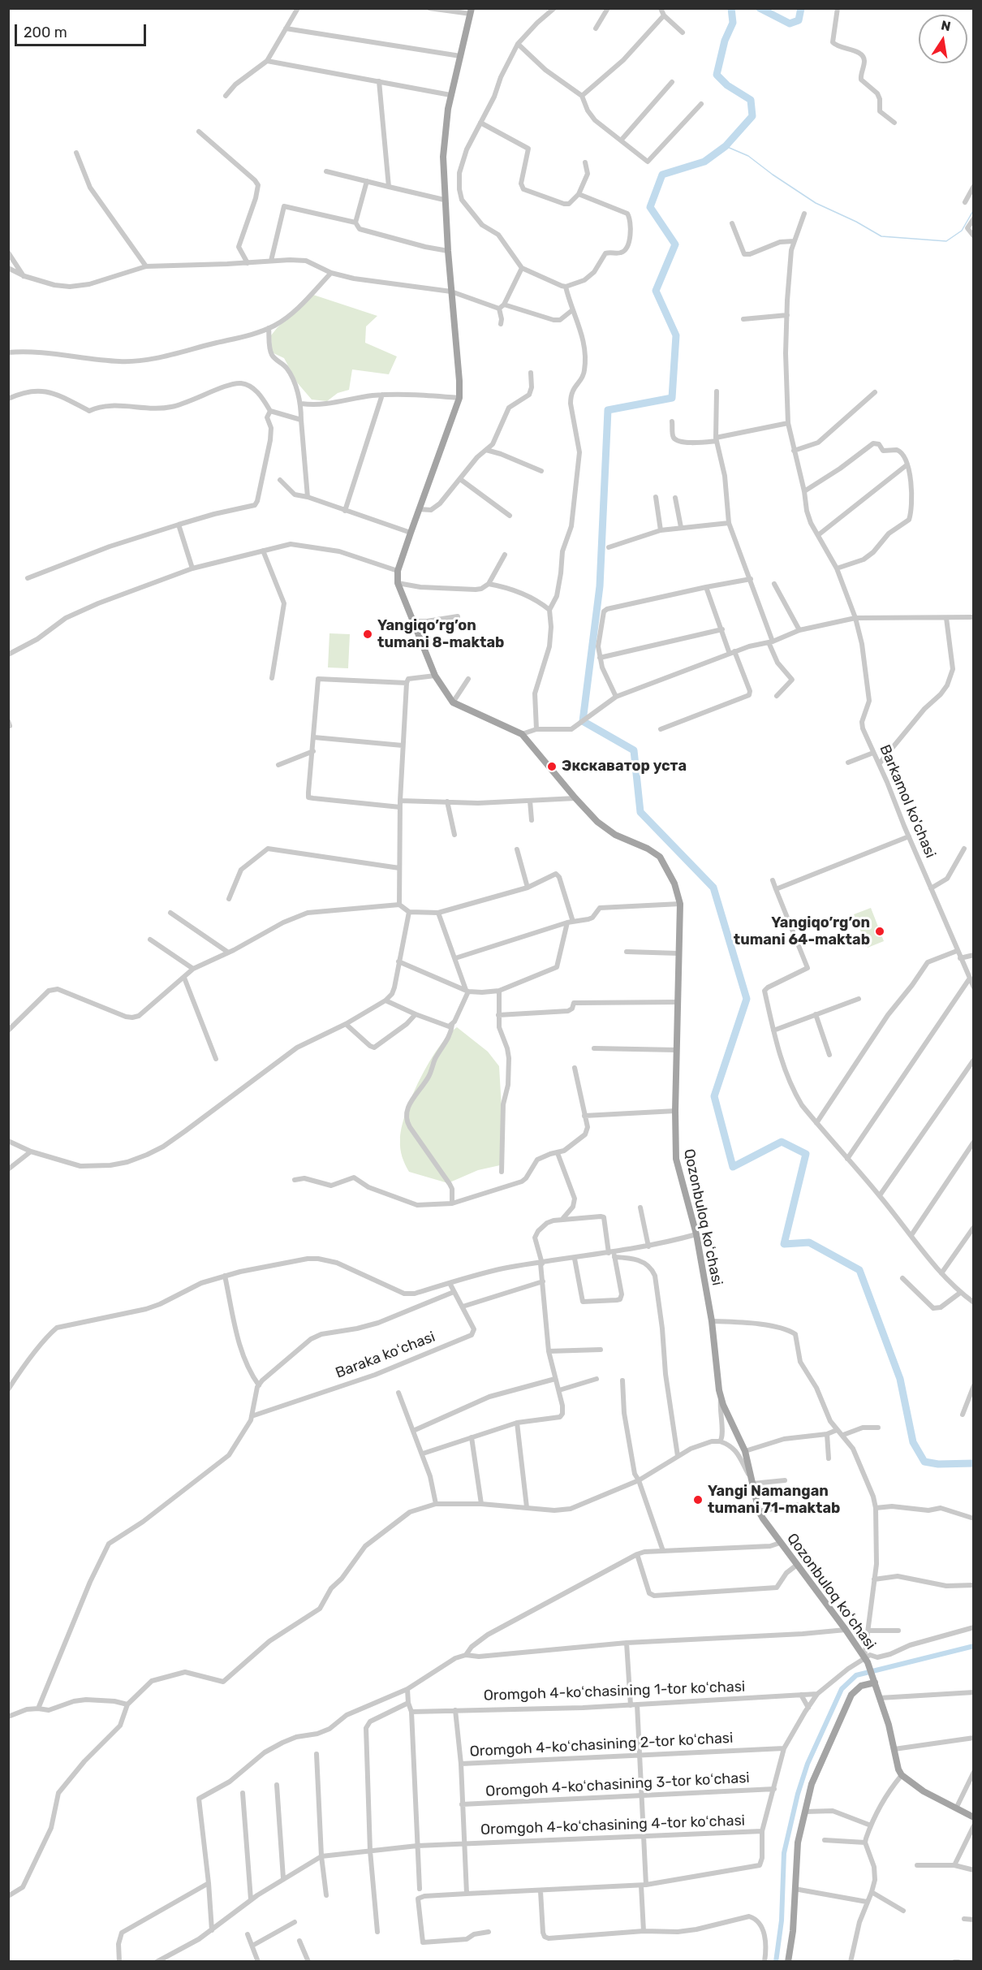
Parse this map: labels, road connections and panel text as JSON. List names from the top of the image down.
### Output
{
  "streets": {
    "main road": ["Qozonbuloq koʻchasi"],
    "street": [
      "Barkamol ko'chasi",
      "Baraka koʻchasi",
      "Oromgoh 4-koʻchasining 1-tor koʻchasi",
      "Oromgoh 4-koʻchasining 2-tor koʻchasi",
      "Oromgoh 4-koʻchasining 3-tor koʻchasi",
      "Oromgoh 4-koʻchasining 4-tor koʻchasi"
    ]
  },
  "crossings": [
    ["Oromgoh 4-koʻchasining 2-tor koʻchasi", "Oromgoh 4-koʻchasining 3-tor koʻchasi"],
    ["Oromgoh 4-koʻchasining 2-tor koʻchasi", "Oromgoh 4-koʻchasining 4-tor koʻchasi"]
  ],
  "places": [
    "Yangiqo’rg’on tumani 8-maktab",
    "Экскаватор уста",
    "Yangiqo’rg’on tumani 64-maktab",
    "Yangi Namangan tumani 71-maktab"
  ],
  "scale_bar": "200 m",
  "north": "top"
}
